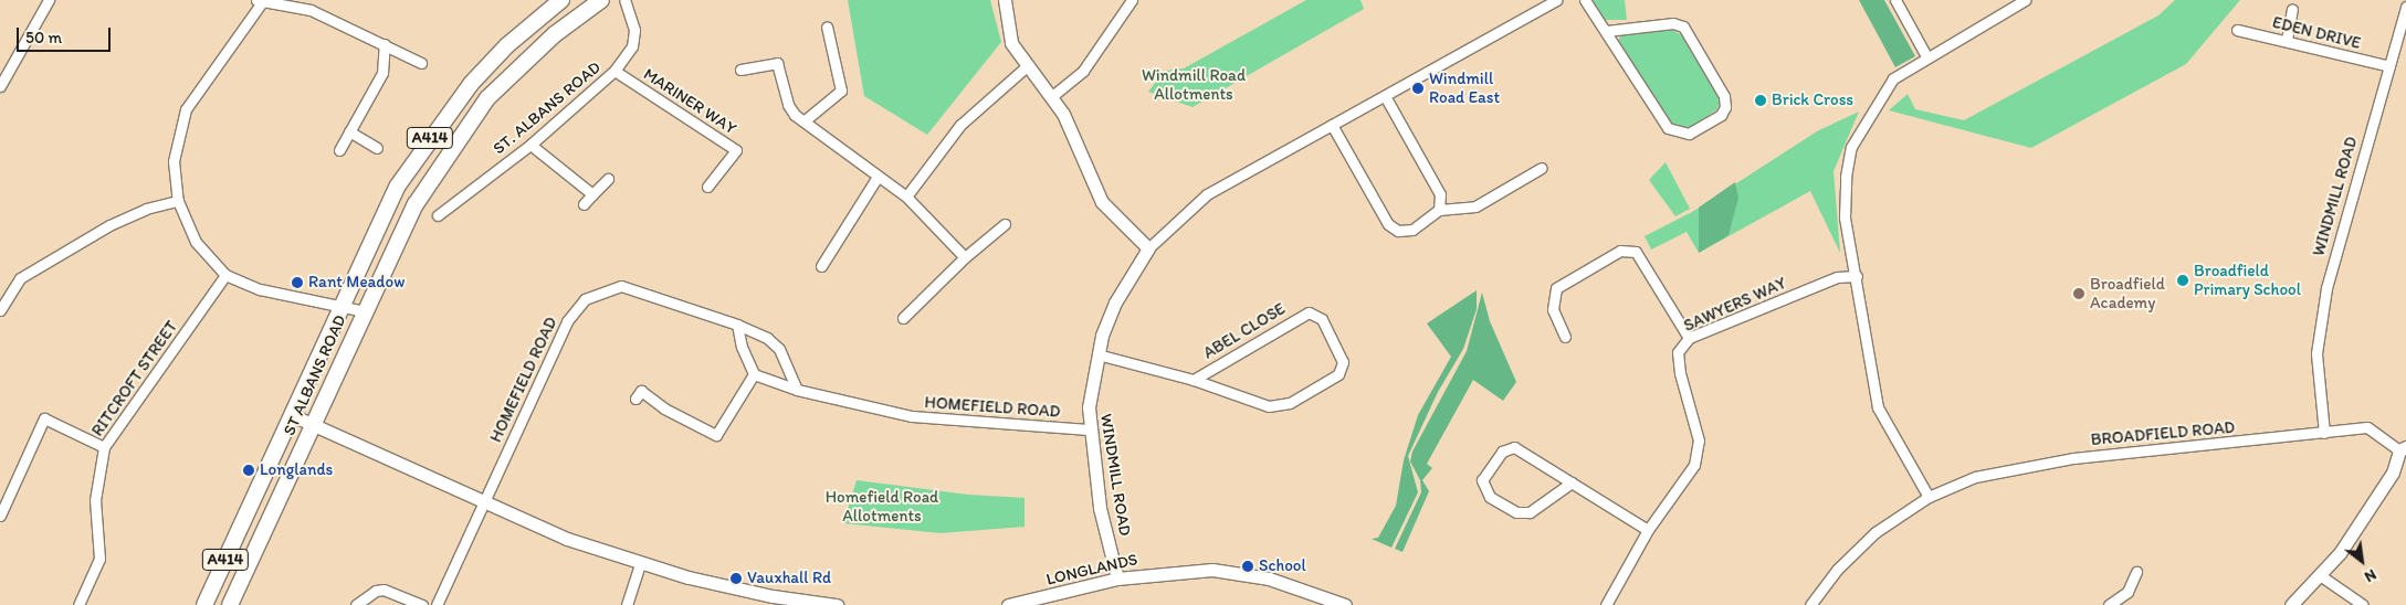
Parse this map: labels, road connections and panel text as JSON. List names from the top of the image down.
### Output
{
  "streets": {
    "main road": ["A414", "ST ALBANS ROAD"],
    "street": [
      "EDEN DRIVE",
      "MARINER WAY",
      "ST. ALBANS ROAD",
      "WINDMILL ROAD",
      "SAWYERS WAY",
      "ABEL CLOSE",
      "RITCROFT STREET",
      "HOMEFIELD ROAD",
      "BROADFIELD ROAD",
      "LONGLANDS"
    ]
  },
  "crossings": [
    ["EDEN DRIVE", "WINDMILL ROAD"],
    ["MARINER WAY", "ST. ALBANS ROAD"],
    ["WINDMILL ROAD", "ABEL CLOSE"],
    ["WINDMILL ROAD", "HOMEFIELD ROAD"],
    ["WINDMILL ROAD", "BROADFIELD ROAD"],
    ["WINDMILL ROAD", "LONGLANDS"]
  ],
  "parks": ["Windmill Road Allotments", "Homefield Road Allotments"],
  "places": [
    "Windmill Road East",
    "Brick Cross",
    "Broadfield Primary School",
    "Rant Meadow",
    "Broadfield Academy",
    "Longlands",
    "School",
    "Vauxhall Rd"
  ],
  "scale_bar": "50 m",
  "north": "bottom right"
}
